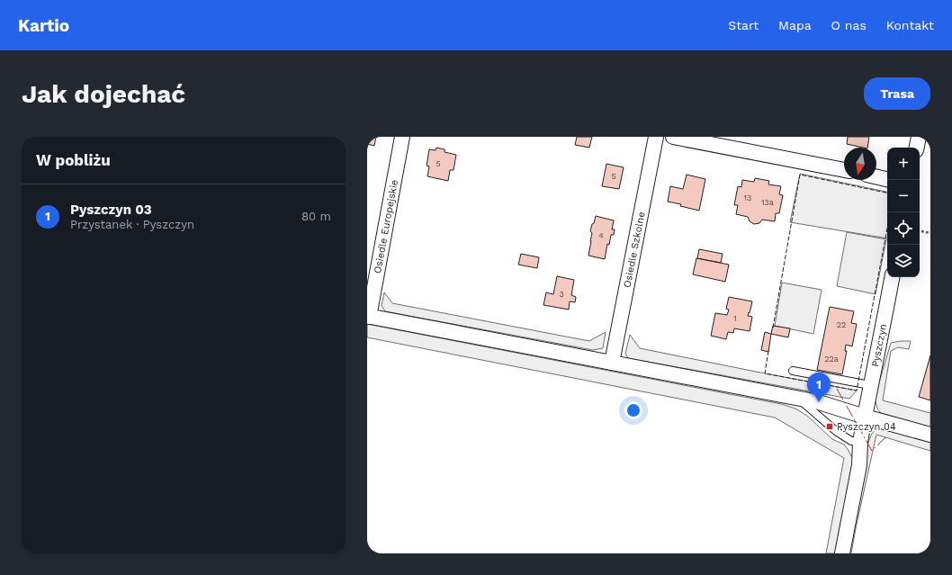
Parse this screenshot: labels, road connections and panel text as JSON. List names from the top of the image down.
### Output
{
  "streets": {
    "street": ["Osiedle Europejskie", "Osiedle Szkolne", "Pyszczyn"]
  },
  "places": {
    "transit": ["Pyszczyn 04"]
  },
  "house_numbers": [
    "5",
    "5",
    "13",
    "13a",
    "4",
    "3",
    "1",
    "22",
    "22a"
  ],
  "north": "bottom",
  "page": {
    "header": "Kartio",
    "nav": [
      "Start",
      "Mapa",
      "O nas",
      "Kontakt"
    ],
    "buttons": "Trasa",
    "title": "Jak dojechać",
    "heading": "W pobliżu",
    "map_buttons": ["+", "−"],
    "list": [
      {
        "mark": "1",
        "name": "Pyszczyn 03",
        "note": "Przystanek · Pyszczyn",
        "value": "80 m"
      }
    ],
    "pins": "1"
  }
}
